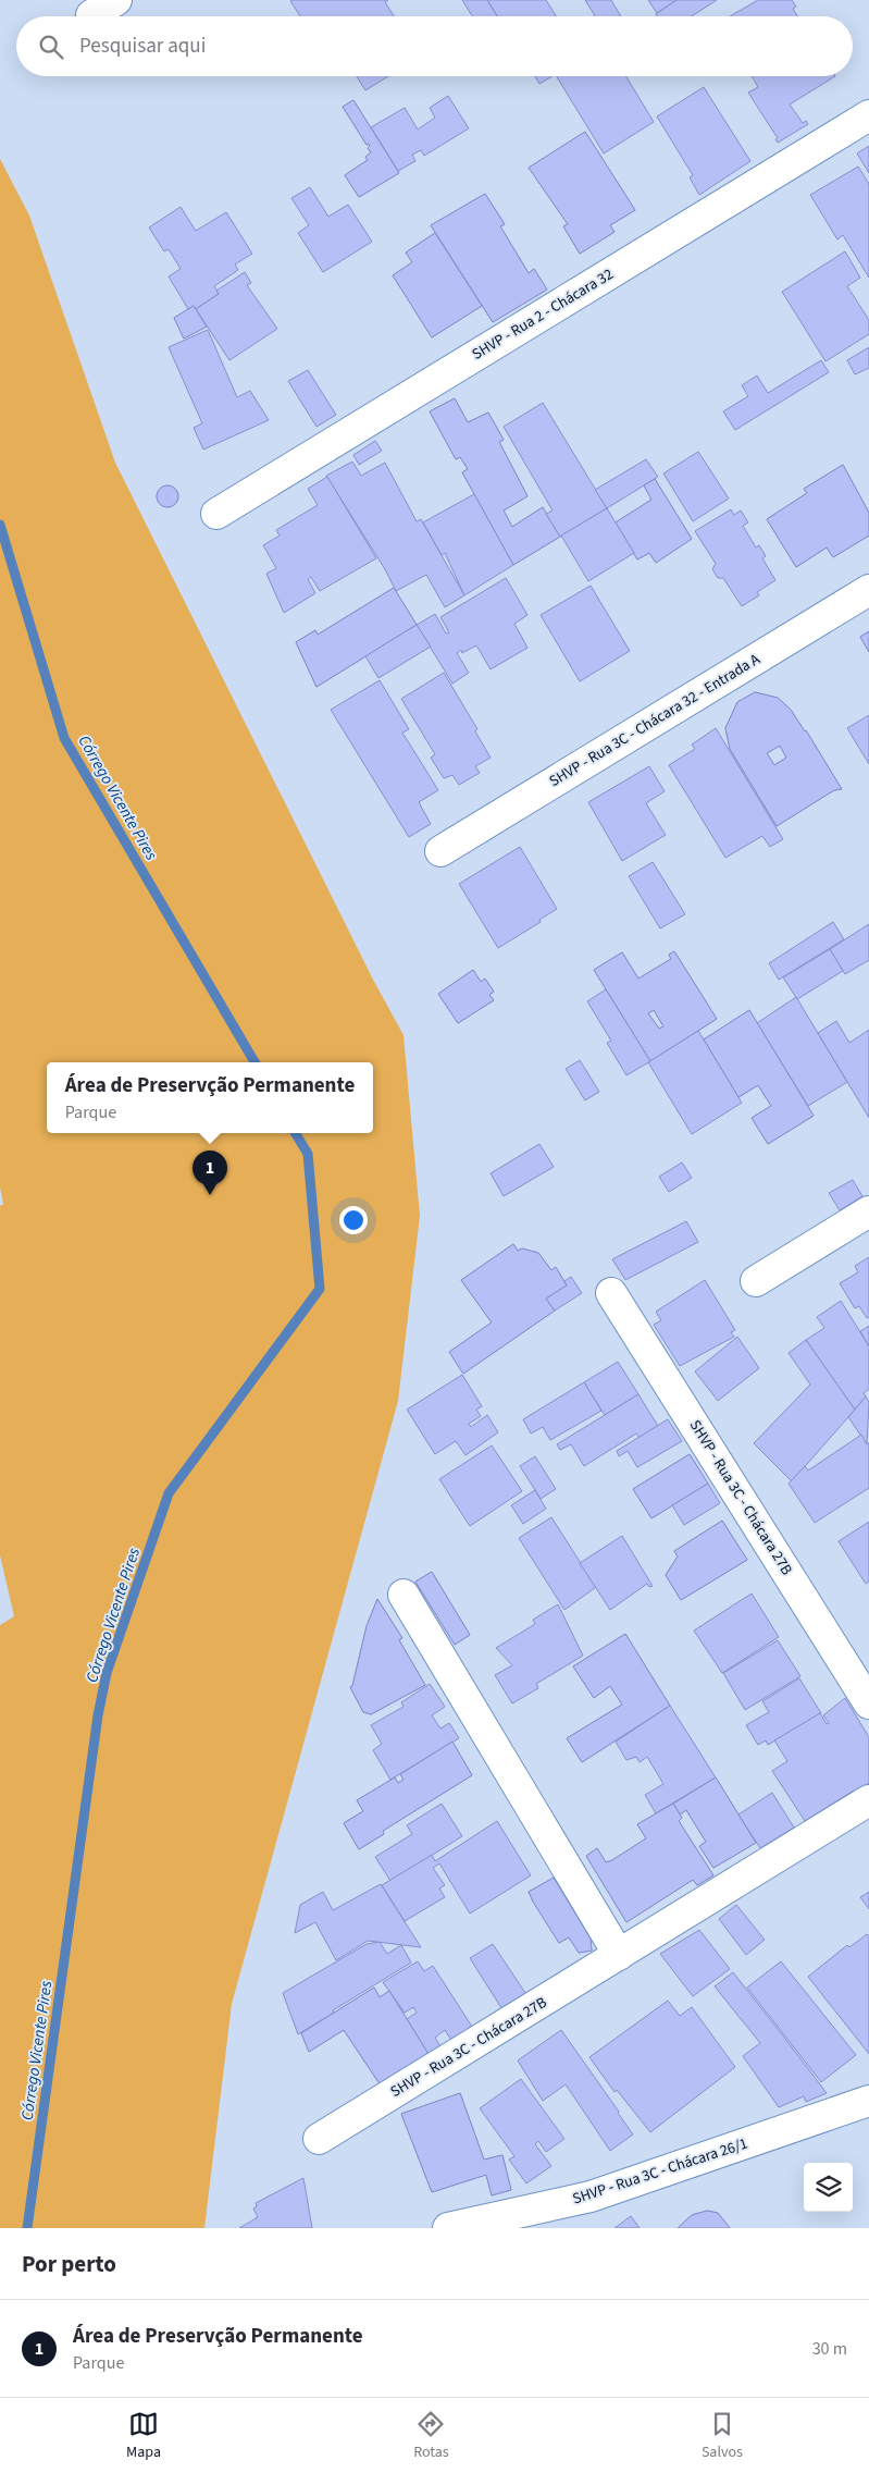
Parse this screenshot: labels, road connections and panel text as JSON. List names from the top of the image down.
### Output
{
  "streets": {
    "street": [
      "SHVP - Rua 2 - Chácara 32",
      "SHVP - Rua 3C - Chácara 32 - Entrada A",
      "SHVP - Rua 3C - Chácara 27B",
      "SHVP - Rua 3C - Chácara 26/1"
    ]
  },
  "water": ["Córrego Vicente Pires"],
  "page": {
    "search": "Pesquisar aqui",
    "popup": ["Área de Preservção Permanente", "Parque"],
    "pins": "1",
    "heading": "Por perto",
    "list": [
      {
        "mark": "1",
        "name": "Área de Preservção Permanente",
        "note": "Parque",
        "value": "30 m"
      }
    ],
    "nav": ["Mapa", "Rotas", "Salvos"]
  }
}
